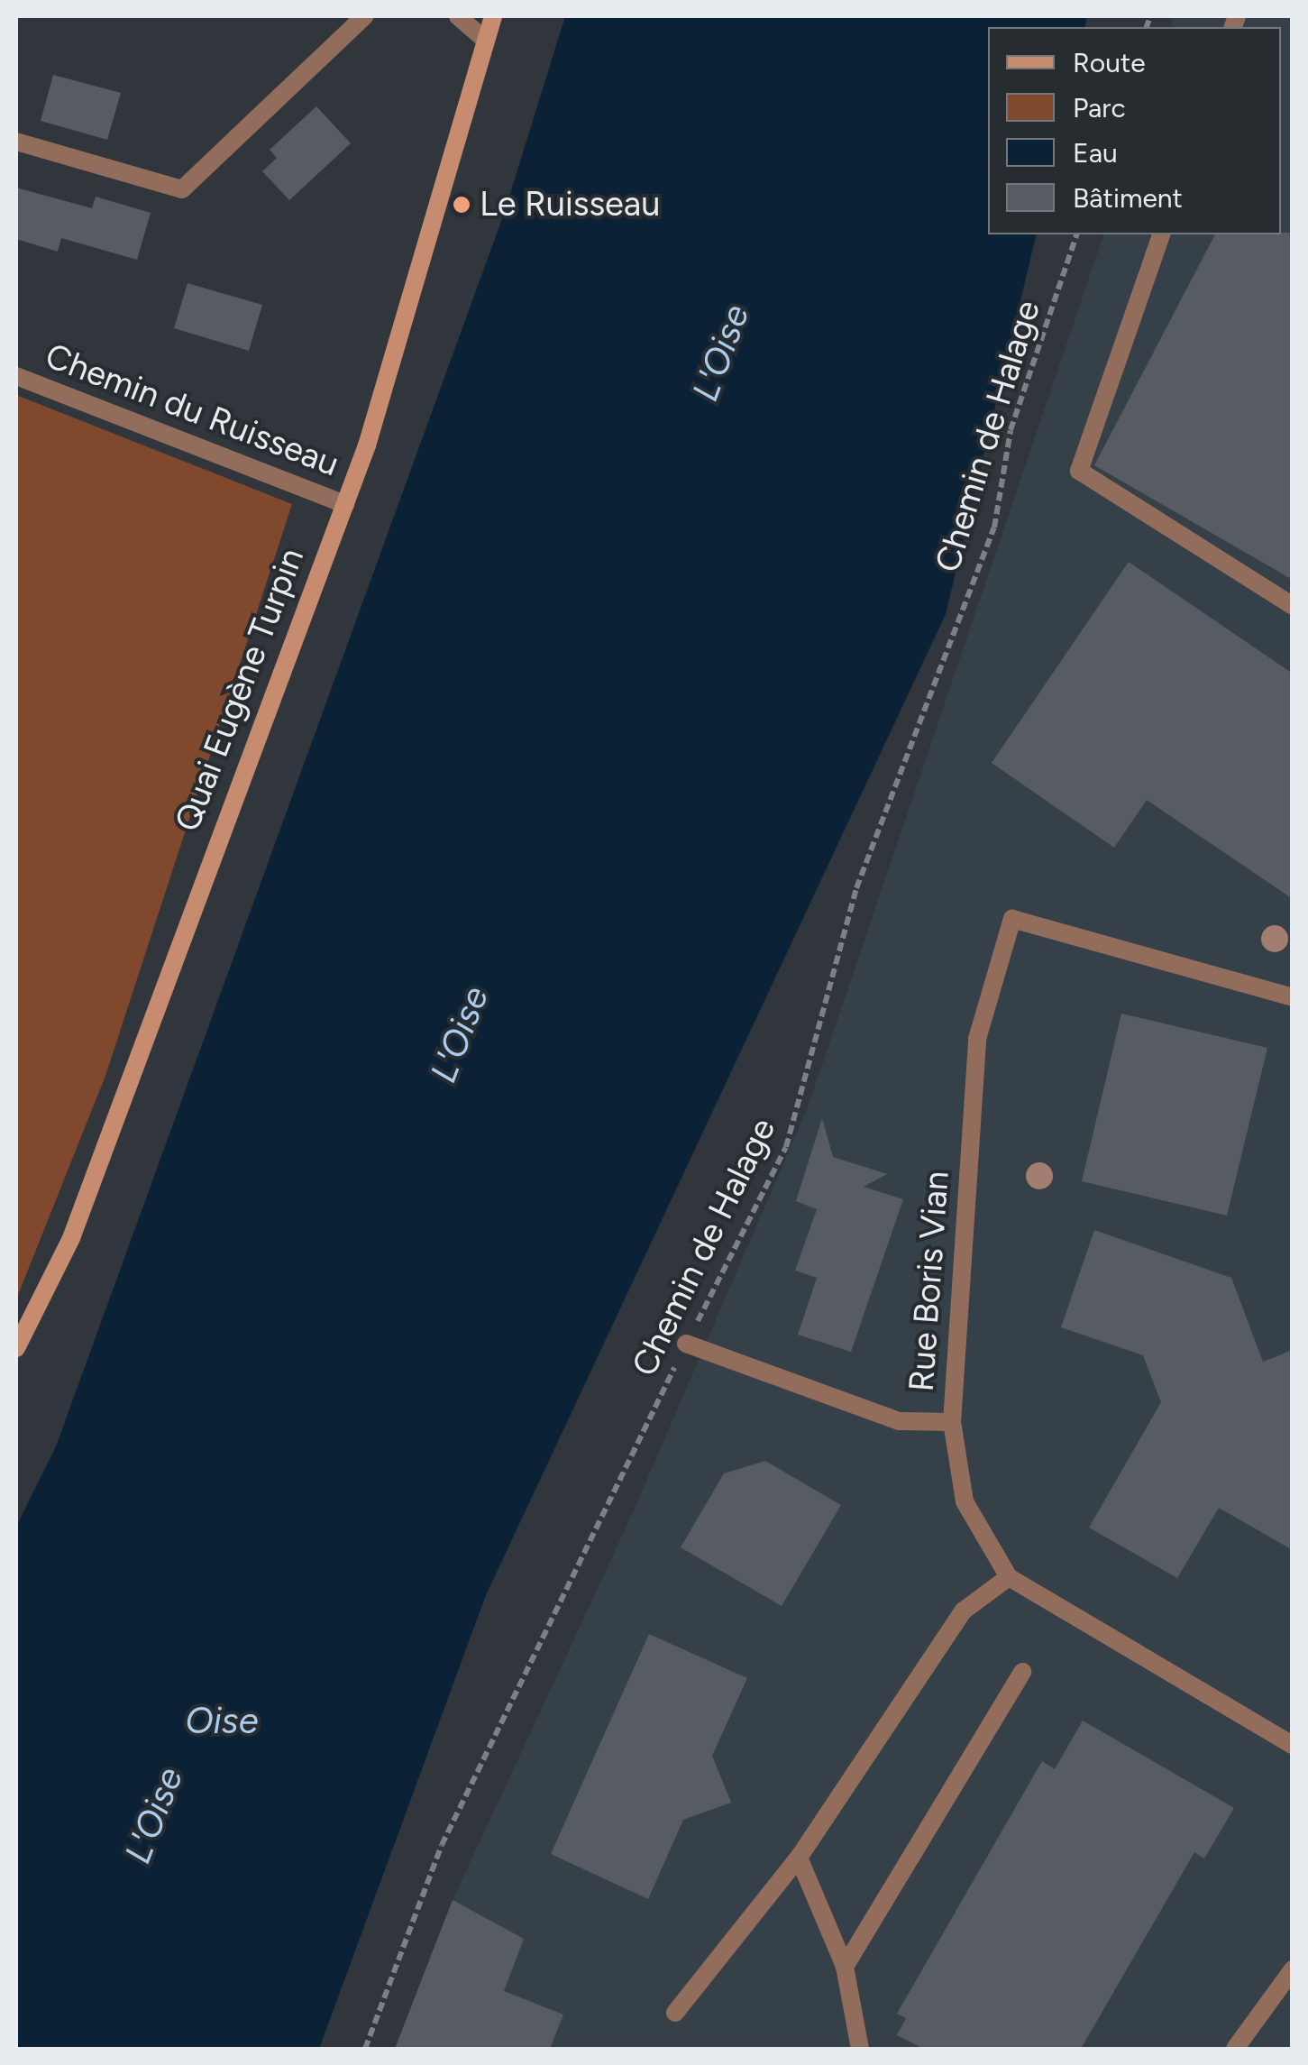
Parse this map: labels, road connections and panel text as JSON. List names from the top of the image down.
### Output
{
  "streets": {
    "main road": ["Quai Eugène Turpin"],
    "street": ["Chemin du Ruisseau", "Rue Boris Vian"],
    "path": ["Chemin de Halage"]
  },
  "crossings": [
    ["Chemin du Ruisseau", "Quai Eugène Turpin"]
  ],
  "water": ["L'Oise", "Oise"],
  "places": ["Le Ruisseau"],
  "legend": [
    "Route",
    "Parc",
    "Eau",
    "Bâtiment"
  ]
}
